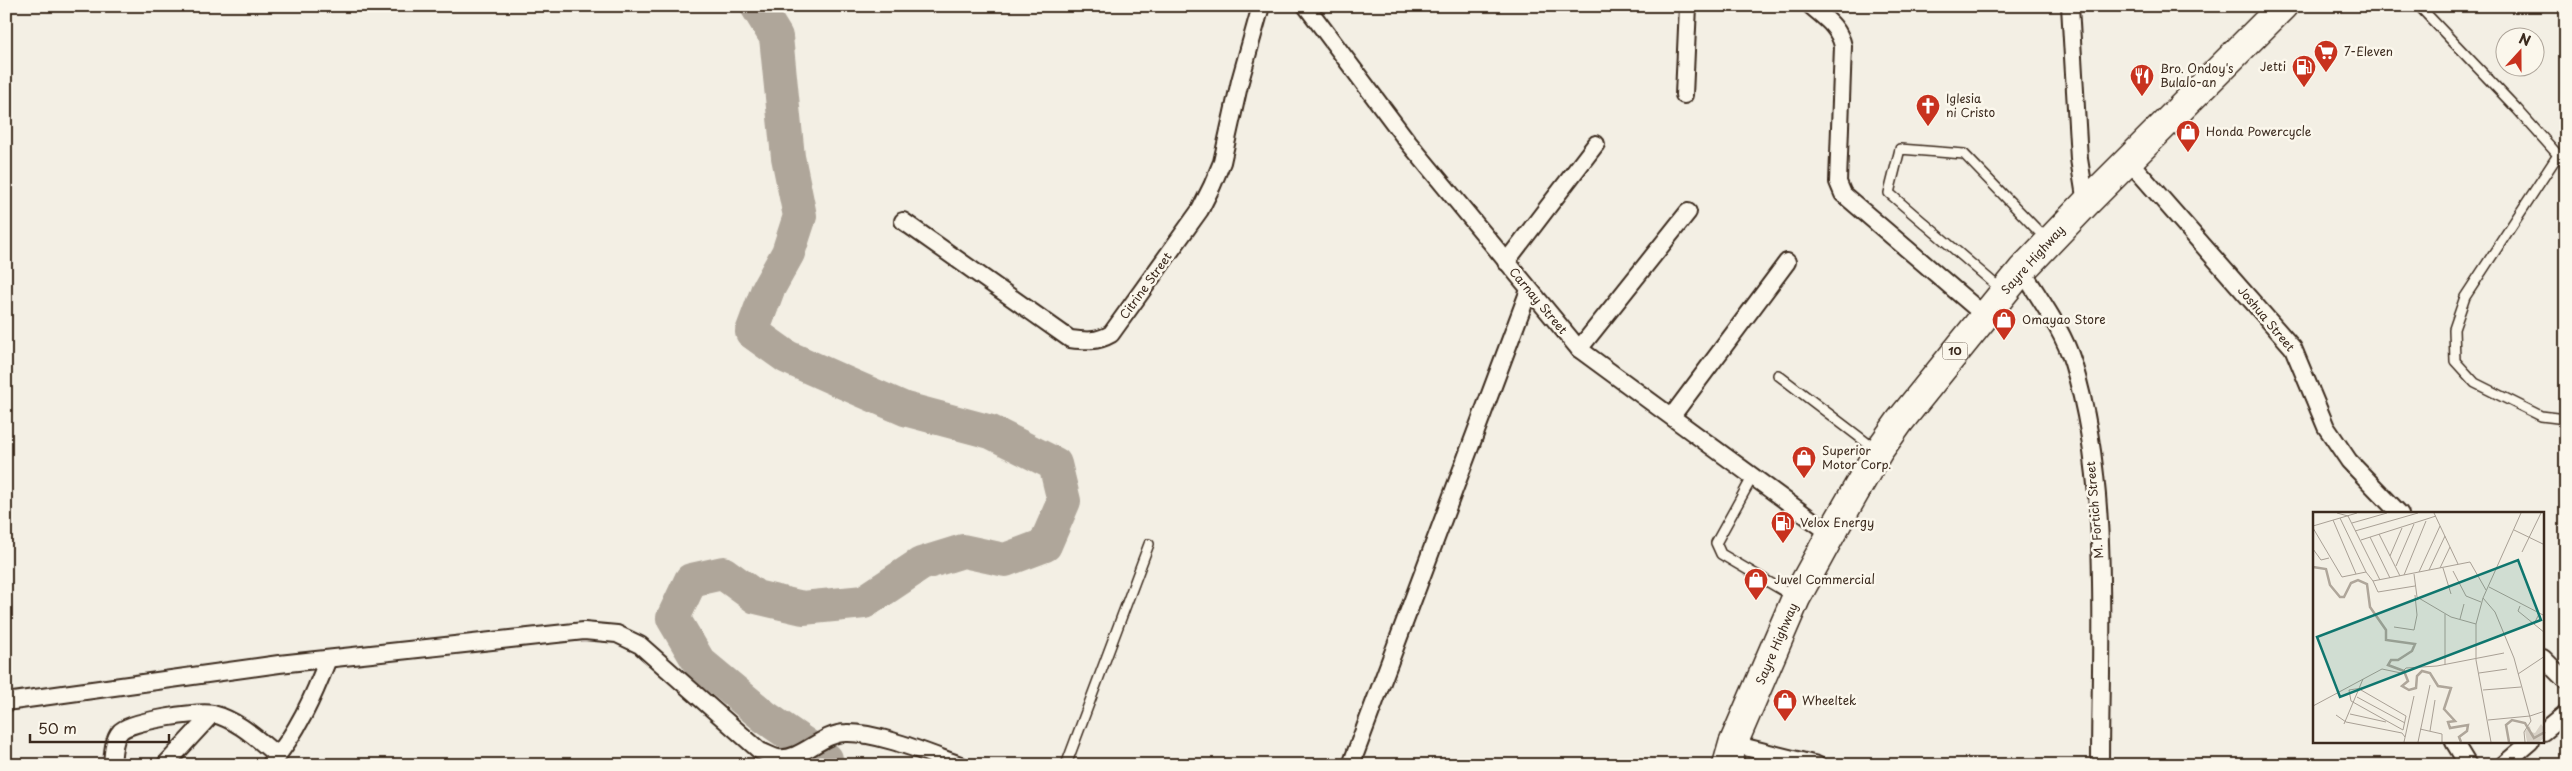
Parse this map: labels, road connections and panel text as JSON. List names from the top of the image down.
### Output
{
  "streets": {
    "highway": ["Sayre Highway", "10"],
    "street": [
      "Citrine Street",
      "Carnay Street",
      "Joshua Street",
      "M. Fortich Street"
    ]
  },
  "crossings": [
    ["Sayre Highway", "Carnay Street"],
    ["Sayre Highway", "Joshua Street"],
    ["Sayre Highway", "M. Fortich Street"]
  ],
  "places": {
    "supermarket": ["7-Eleven"],
    "fuel station": ["Jetti", "Velox Energy"],
    "restaurant": ["Bro. Ondoy's Bulalo-an"],
    "church": ["Iglesia ni Cristo"],
    "shop": [
      "Honda Powercycle",
      "Omayao Store",
      "Superior Motor Corp.",
      "Juvel Commercial",
      "Wheeltek"
    ]
  },
  "scale_bar": "50 m",
  "north": "top"
}
